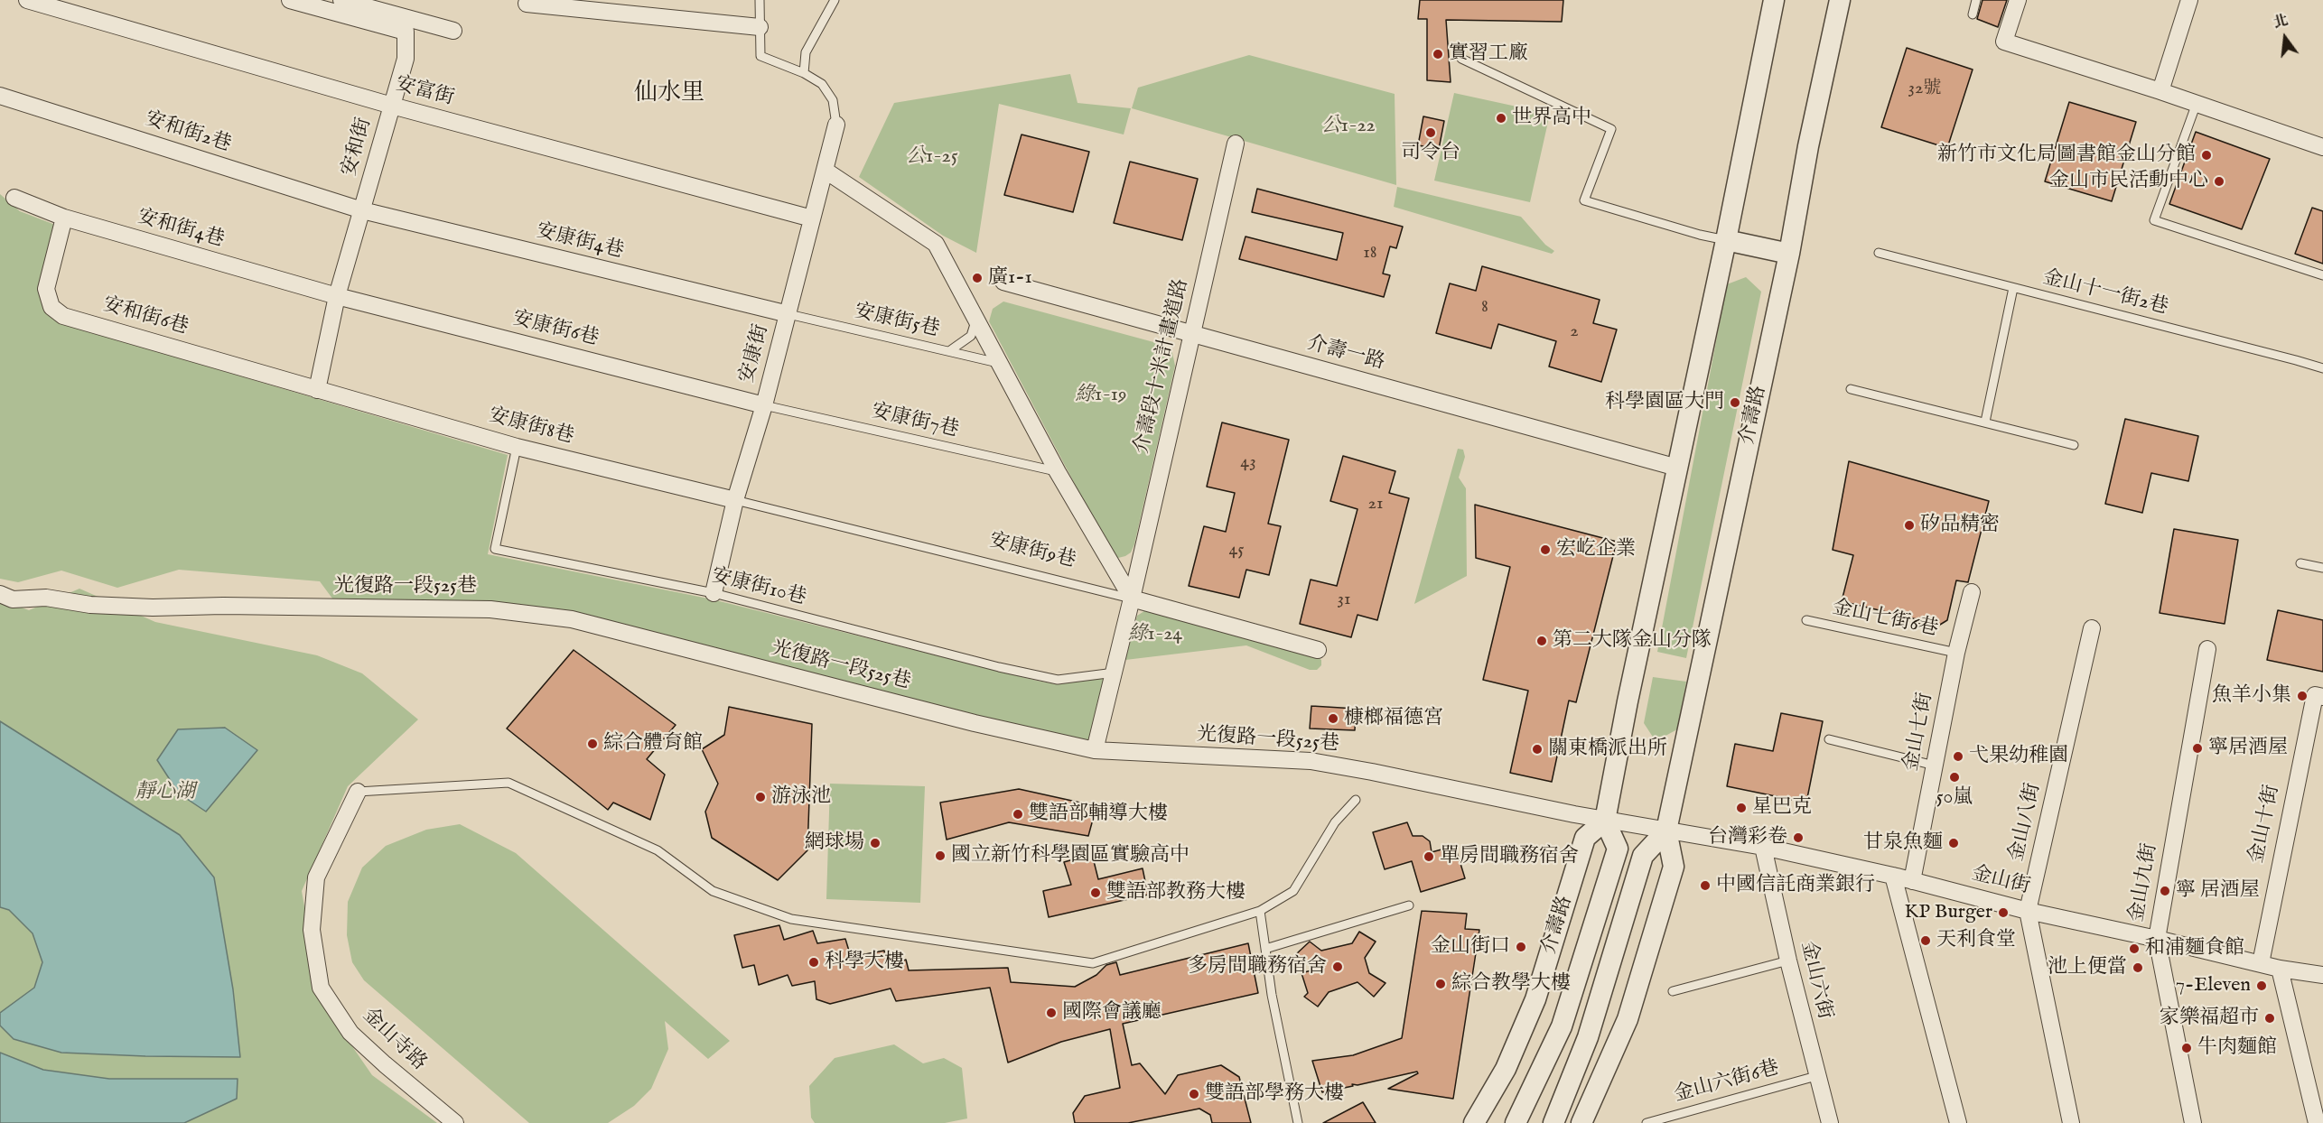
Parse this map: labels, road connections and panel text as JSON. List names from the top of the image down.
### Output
{
  "streets": {
    "street": [
      "安富街",
      "安和街2巷",
      "安和街",
      "安和街4巷",
      "安康街4巷",
      "安和街6巷",
      "安康街6巷",
      "安康街",
      "介壽一路",
      "介壽段十米計畫道路",
      "介壽路",
      "安康街8巷",
      "安康街9巷",
      "光復路一段525巷",
      "金山七街",
      "金山八街",
      "金山十街",
      "金山街",
      "金山九街",
      "金山六街",
      "金山寺路"
    ],
    "lane": [
      "金山十一街2巷",
      "安康街5巷",
      "安康街7巷",
      "安康街10巷",
      "金山七街6巷",
      "金山六街6巷"
    ]
  },
  "crossings": [
    ["安富街", "安和街"],
    ["安富街", "安康街"],
    ["安和街2巷", "安和街"],
    ["安和街2巷", "安康街4巷"],
    ["安和街", "安和街4巷"],
    ["安和街", "安康街4巷"],
    ["安和街", "安和街6巷"],
    ["安和街", "安康街6巷"],
    ["安和街", "安康街8巷"],
    ["安和街4巷", "安和街6巷"],
    ["安和街4巷", "安康街6巷"],
    ["安康街4巷", "安康街5巷"],
    ["安康街4巷", "安康街"],
    ["安和街6巷", "安康街8巷"],
    ["安康街5巷", "安康街"],
    ["安康街6巷", "安康街"],
    ["安康街6巷", "安康街7巷"],
    ["安康街", "安康街7巷"],
    ["安康街", "安康街8巷"],
    ["安康街", "安康街9巷"],
    ["安康街", "安康街10巷"],
    ["介壽一路", "介壽段十米計畫道路"],
    ["介壽段十米計畫道路", "安康街9巷"],
    ["介壽段十米計畫道路", "安康街10巷"],
    ["介壽路", "光復路一段525巷"],
    ["介壽路", "金山街"],
    ["安康街8巷", "安康街9巷"],
    ["安康街8巷", "安康街10巷"],
    ["光復路一段525巷", "金山街"],
    ["金山七街6巷", "金山七街"],
    ["金山七街", "金山街"],
    ["金山八街", "金山街"],
    ["金山十街", "金山街"],
    ["金山街", "金山九街"],
    ["金山街", "金山六街"],
    ["金山六街", "金山六街6巷"]
  ],
  "districts": ["仙水里"],
  "parks": [
    "公1-22",
    "公1-25",
    "綠1-19",
    "綠1-24",
    "靜心湖"
  ],
  "places": [
    "實習工廠",
    "世界高中",
    "司令台",
    "新竹市文化局圖書館金山分館",
    "金山市民活動中心",
    "廣1-1",
    "科學園區大門",
    "矽品精密",
    "宏屹企業",
    "第二大隊金山分隊",
    "魚羊小集",
    "槺榔福德宮",
    "綜合體育館",
    "寧居酒屋",
    "關東橋派出所",
    "弋果幼稚園",
    "50嵐",
    "游泳池",
    "星巴克",
    "雙語部輔導大樓",
    "台灣彩卷",
    "網球場",
    "甘泉魚麵",
    "國立新竹科學園區實驗高中",
    "單房間職務宿舍",
    "中國信託商業銀行",
    "寧 居酒屋",
    "雙語部教務大樓",
    "KP Burger",
    "天利食堂",
    "金山街口",
    "和浦麵食館",
    "科學大樓",
    "多房間職務宿舍",
    "池上便當",
    "綜合教學大樓",
    "7-Eleven",
    "國際會議廳",
    "家樂福超市",
    "牛肉麵館",
    "雙語部學務大樓"
  ],
  "house_numbers": [
    "32號",
    "18",
    "8",
    "2",
    "43",
    "21",
    "45",
    "31"
  ],
  "north": "top"
}
